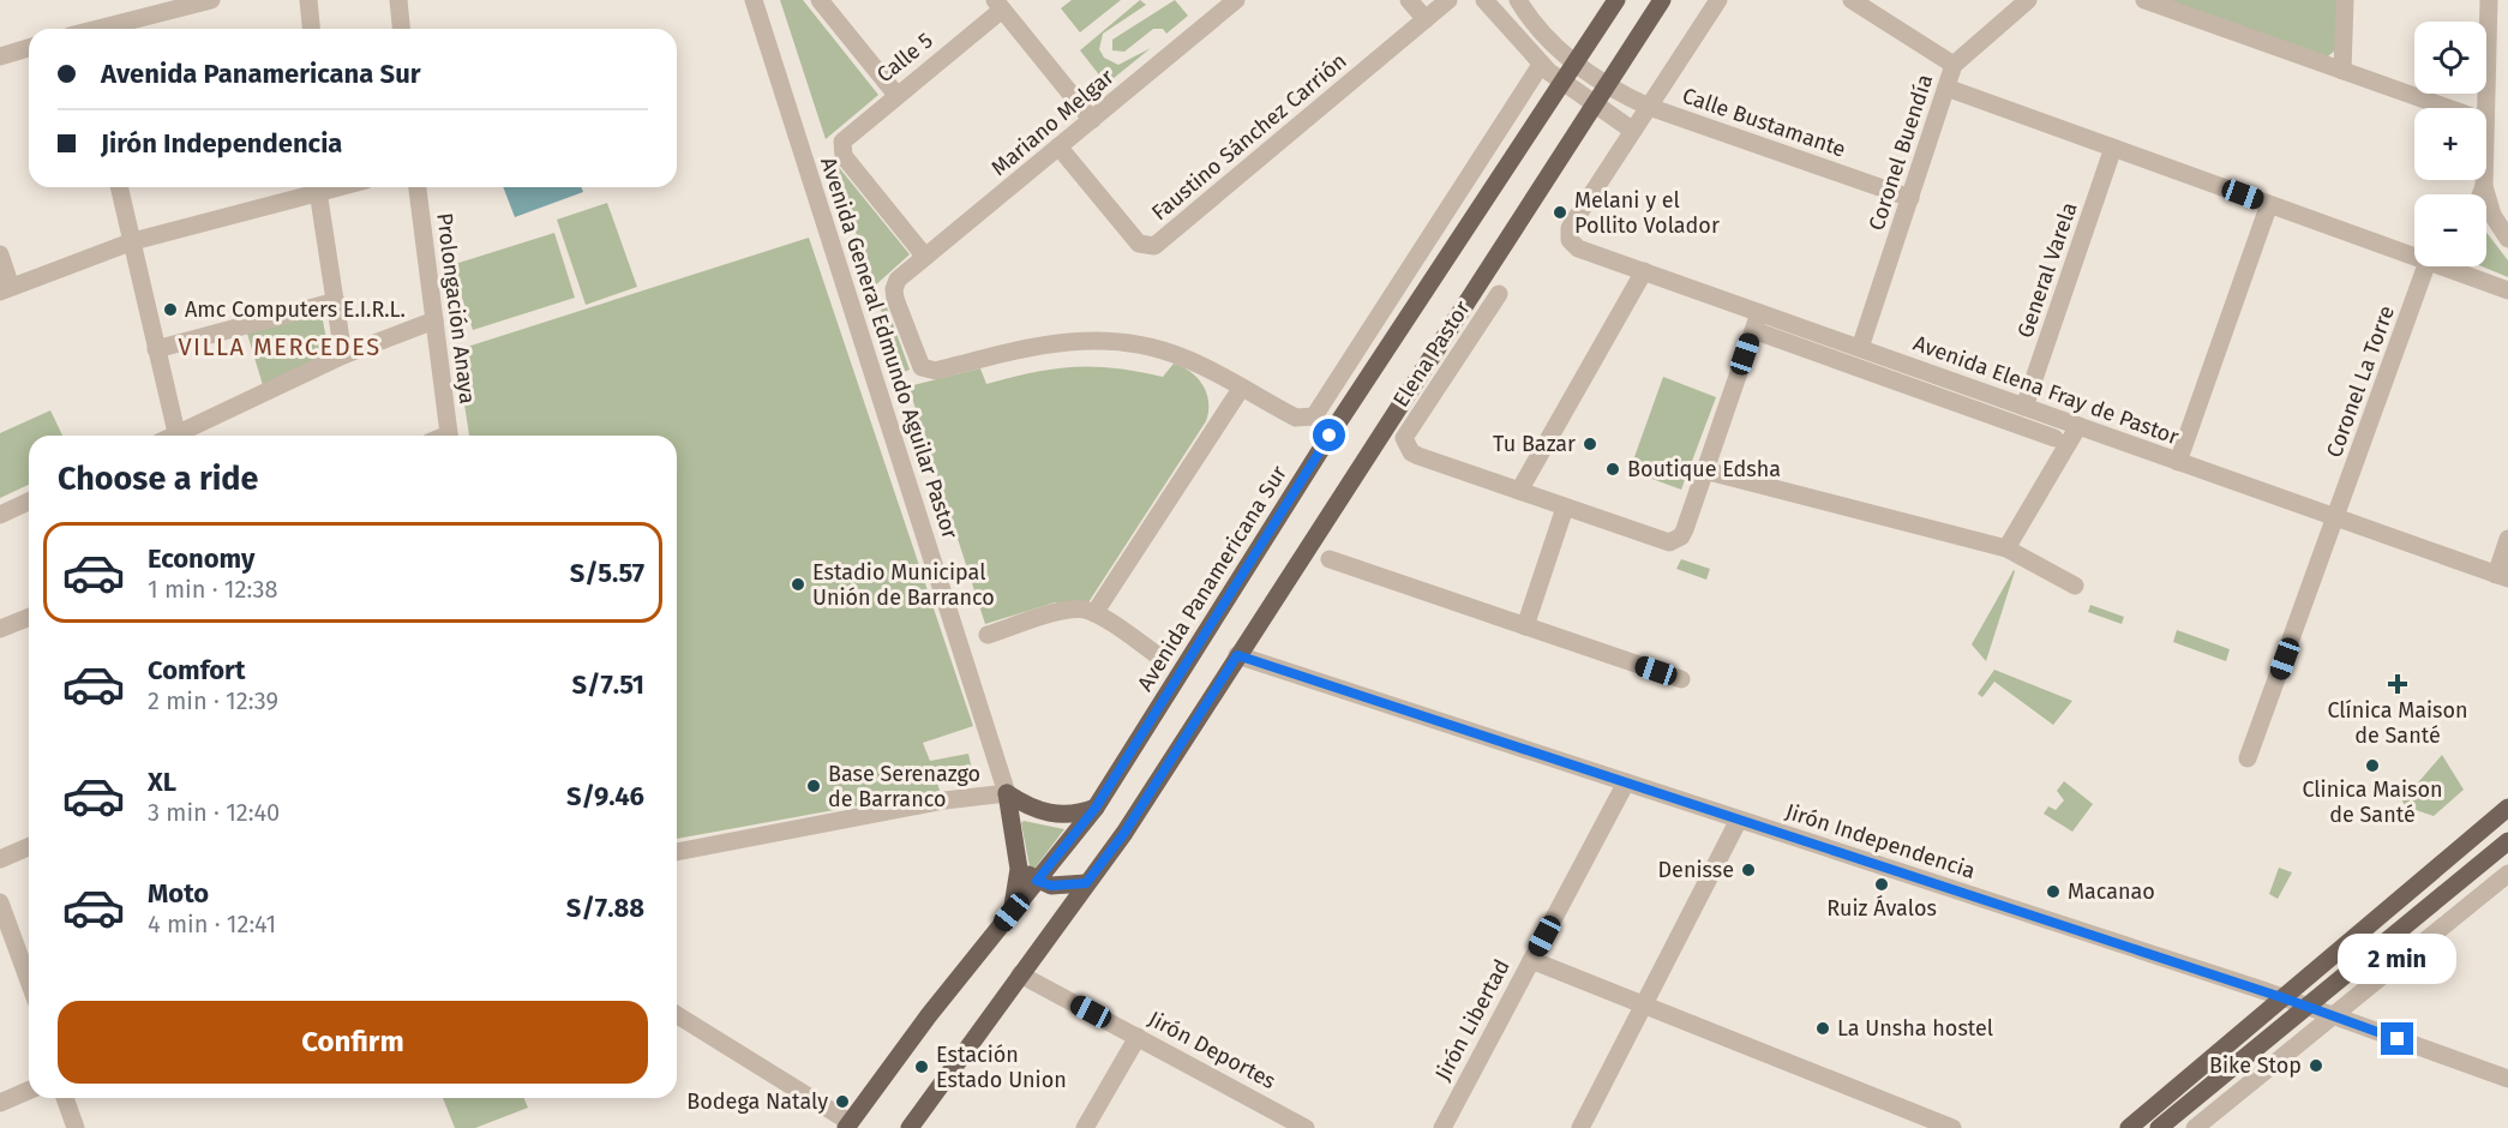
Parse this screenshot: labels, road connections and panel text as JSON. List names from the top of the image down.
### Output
{
  "streets": {
    "main road": ["Avenida Panamericana Sur"],
    "street": [
      "Calle 5",
      "Mariano Melgar",
      "Calle Bustamante",
      "Faustino Sánchez Carrión",
      "Coronel Buendía",
      "General Varela",
      "Prolongación Anaya",
      "Avenida General Edmundo Aguilar Pastor",
      "Elena Pastor",
      "Coronel La Torre",
      "Avenida Elena Fray de Pastor",
      "Jirón Independencia",
      "Jirón Libertad",
      "Jirón Deportes"
    ]
  },
  "crossings": [
    ["Calle 5", "Mariano Melgar"],
    ["Mariano Melgar", "Faustino Sánchez Carrión"],
    ["Calle Bustamante", "Coronel Buendía"],
    ["Calle Bustamante", "Avenida Panamericana Sur"],
    ["Coronel Buendía", "Avenida Elena Fray de Pastor"],
    ["General Varela", "Avenida Elena Fray de Pastor"],
    ["Coronel La Torre", "Avenida Elena Fray de Pastor"],
    ["Jirón Independencia", "Jirón Libertad"]
  ],
  "districts": ["VILLA MERCEDES"],
  "places": {
    "other": [
      "Melani y el Pollito Volador",
      "Amc Computers E.I.R.L.",
      "Tu Bazar",
      "Boutique Edsha",
      "Estadio Municipal Unión de Barranco",
      "Clinica Maison de Santé",
      "Base Serenazgo de Barranco",
      "Denisse",
      "Ruiz Ávalos",
      "Macanao",
      "La Unsha hostel",
      "Bike Stop",
      "Estación Estado Union",
      "Bodega Nataly"
    ],
    "health": ["Clínica Maison de Santé"]
  },
  "page": {
    "map_buttons": ["+", "−"],
    "banner": ["Avenida Panamericana Sur", "Jirón Independencia"],
    "heading": "Choose a ride",
    "list": [
      {
        "name": "Economy",
        "note": "1 min · 12:38",
        "value": "S/5.57"
      },
      {
        "name": "Comfort",
        "note": "2 min · 12:39",
        "value": "S/7.51"
      },
      {
        "name": "XL",
        "note": "3 min · 12:40",
        "value": "S/9.46"
      },
      {
        "name": "Moto",
        "note": "4 min · 12:41",
        "value": "S/7.88"
      }
    ],
    "bubble": "2 min",
    "buttons": "Confirm"
  }
}
